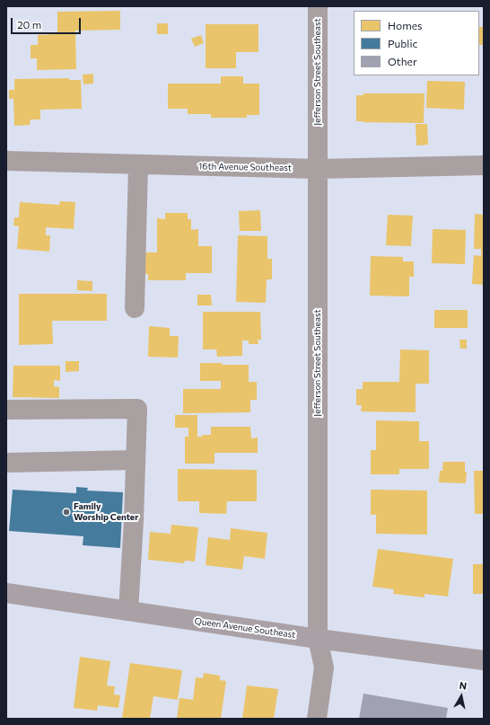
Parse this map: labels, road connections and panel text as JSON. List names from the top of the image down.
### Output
{
  "streets": {
    "main road": ["Queen Avenue Southeast"],
    "street": ["Jefferson Street Southeast", "16th Avenue Southeast"]
  },
  "crossings": [
    ["Jefferson Street Southeast", "16th Avenue Southeast"],
    ["Jefferson Street Southeast", "Queen Avenue Southeast"]
  ],
  "places": ["Family Worship Center"],
  "legend": ["Homes", "Public", "Other"],
  "scale_bar": "20 m",
  "north": "top"
}
